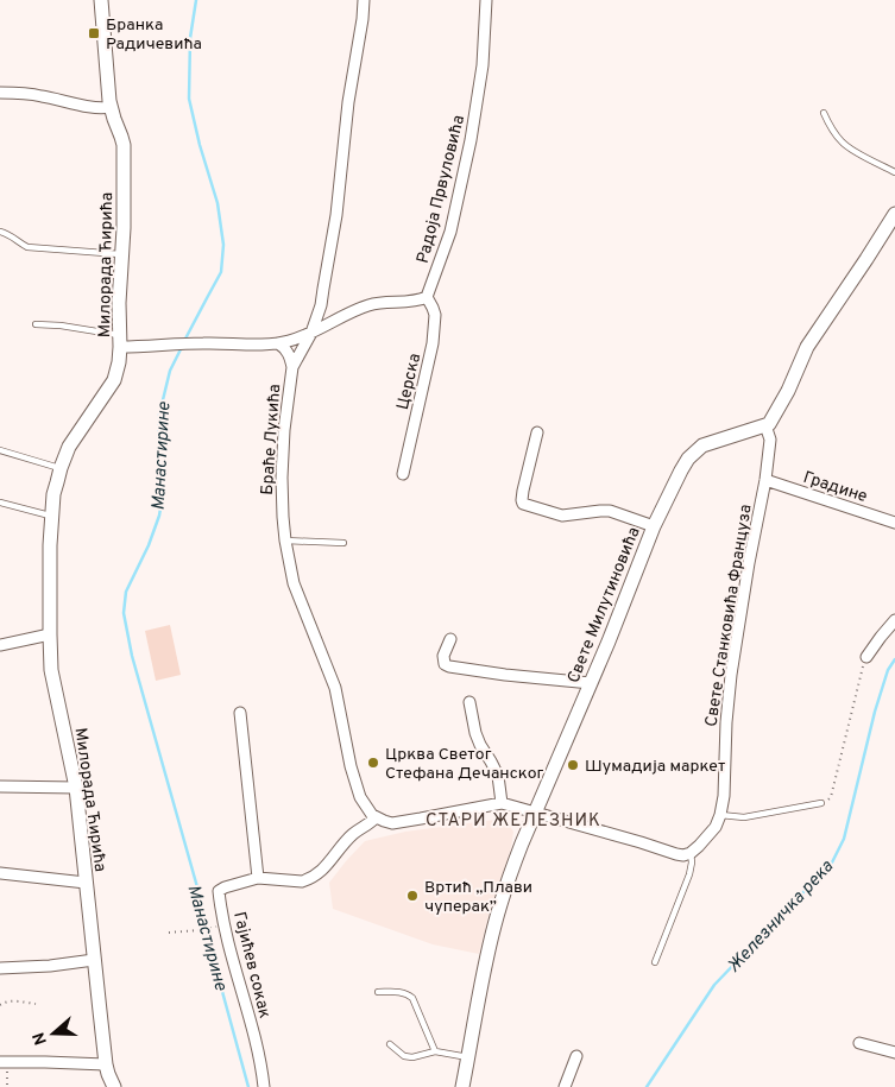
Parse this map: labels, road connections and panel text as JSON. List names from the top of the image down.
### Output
{
  "streets": {
    "street": [
      "Радоја Првуловића",
      "Милорада Ћирића",
      "Церска",
      "Браће Лукића",
      "Градине",
      "Свете Милутиновића",
      "Свете Станковића Француза",
      "Гајићев сокак"
    ]
  },
  "crossings": [
    ["Радоја Првуловића", "Церска"],
    ["Браће Лукића", "Гајићев сокак"],
    ["Градине", "Свете Станковића Француза"],
    ["Свете Милутиновића", "Свете Станковића Француза"]
  ],
  "districts": ["СТАРИ ЖЕЛЕЗНИК"],
  "water": ["Манастирине", "Железничка река"],
  "places": {
    "transit": ["Бранка Радичевића"],
    "other": ["Црква Светог Стефана Дечанског", "Шумадија маркет", "Вртић „Плави чуперак”"]
  },
  "north": "left"
}
